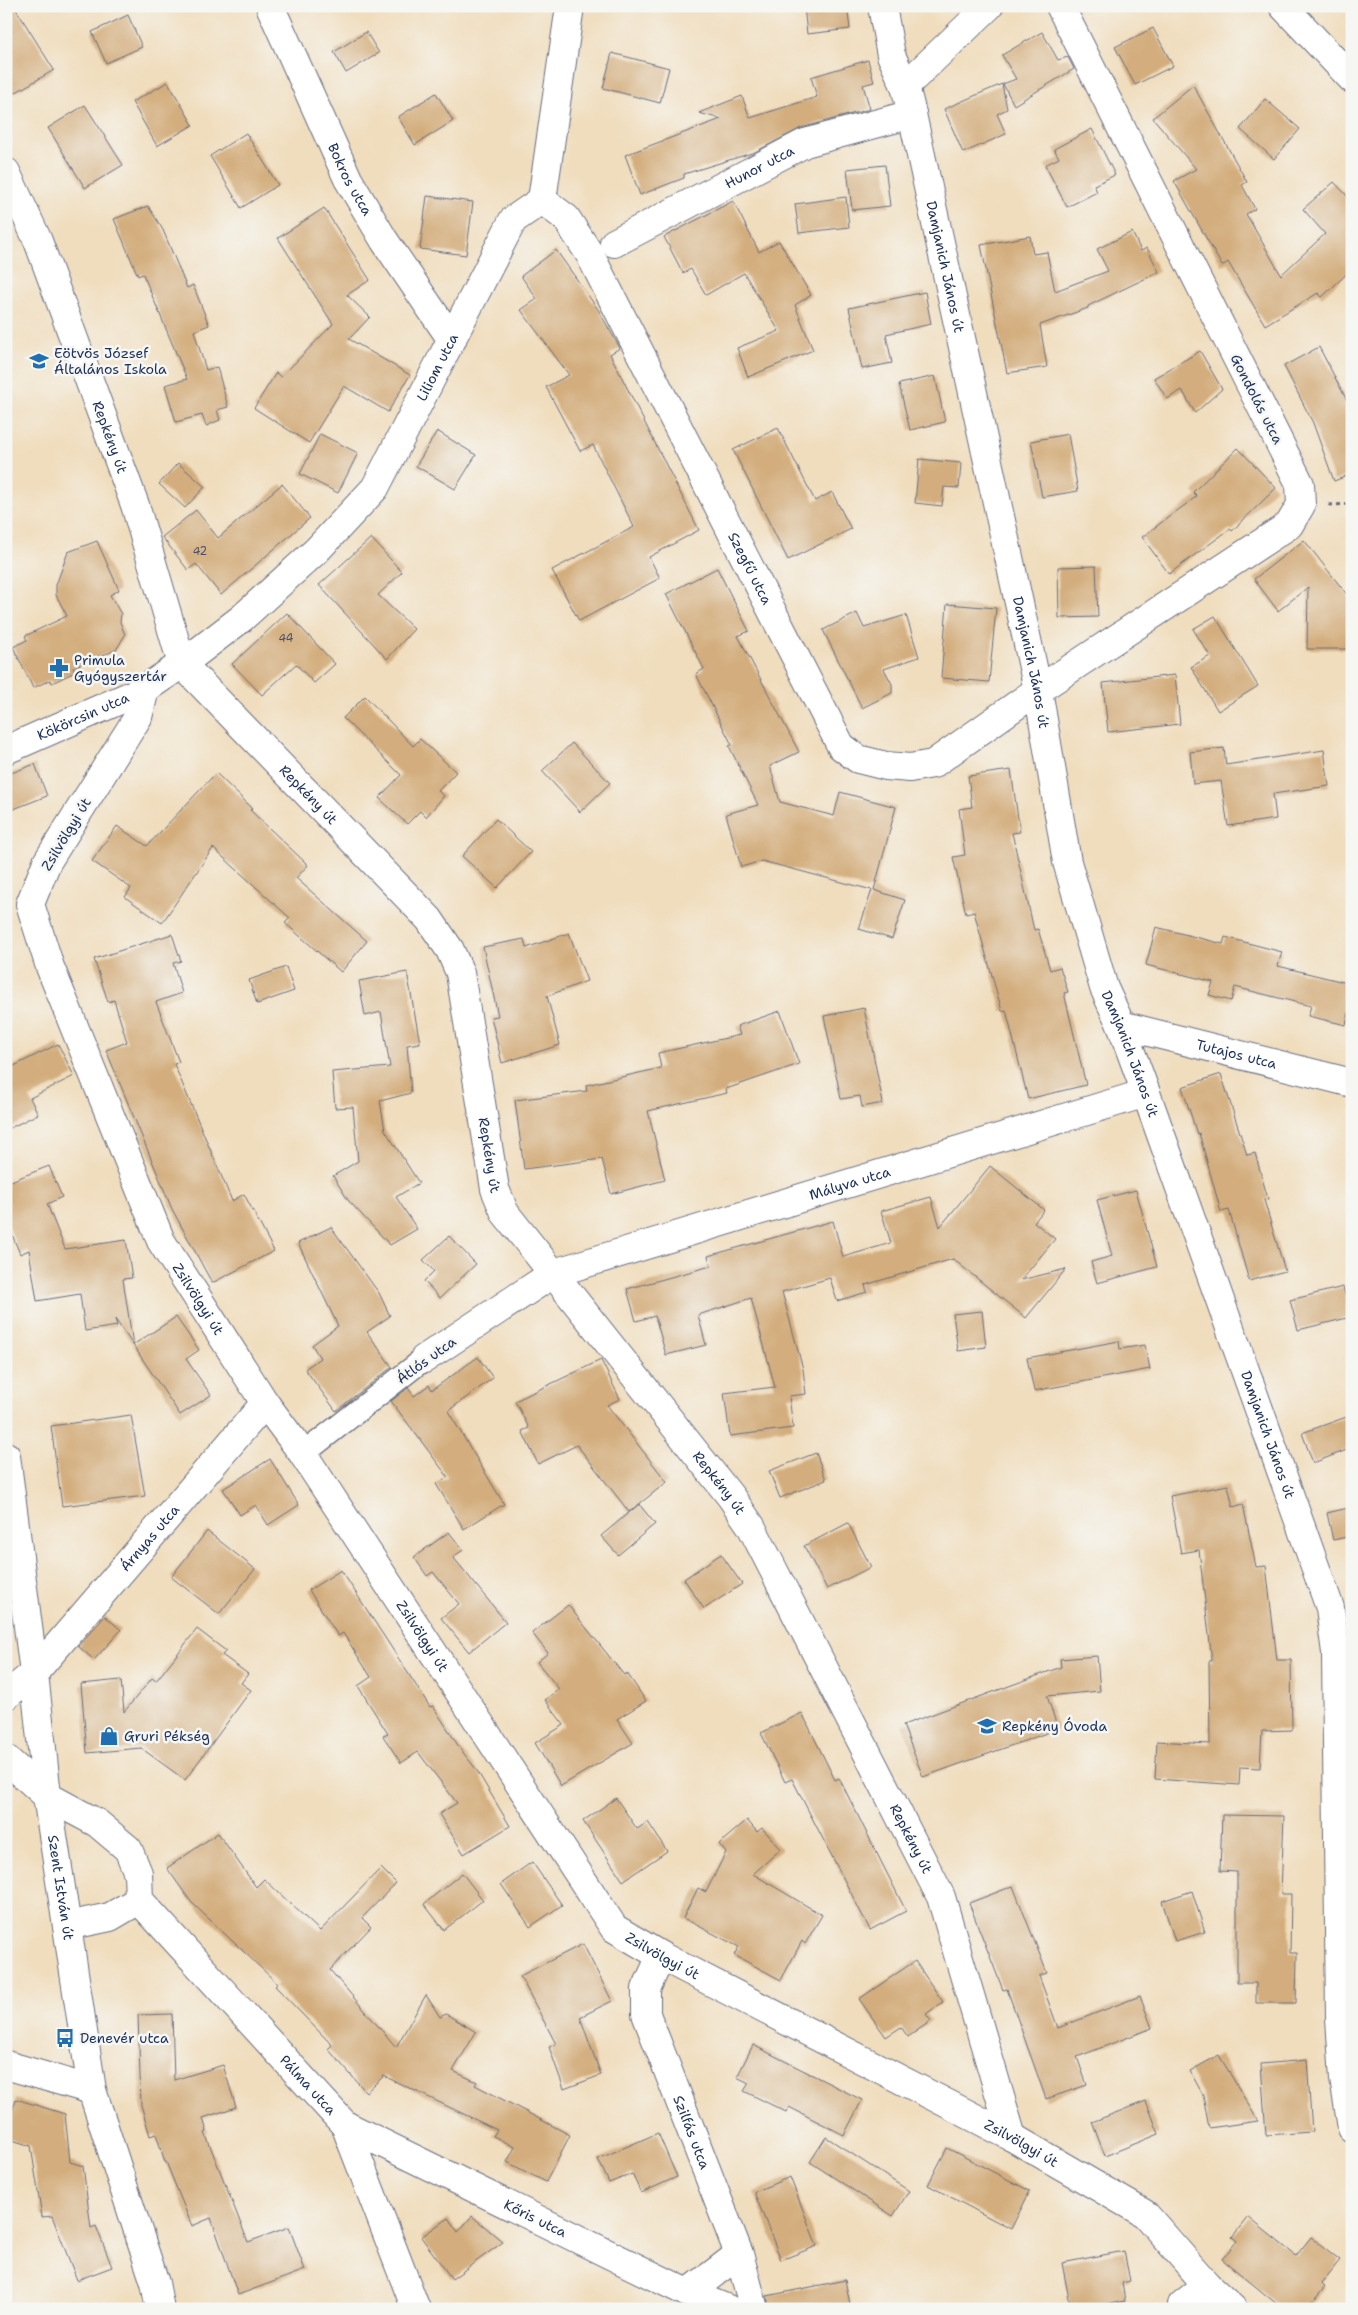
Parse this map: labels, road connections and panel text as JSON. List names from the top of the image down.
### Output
{
  "streets": {
    "street": [
      "Hunor utca",
      "Bokros utca",
      "Damjanich János út",
      "Liliom utca",
      "Gondolás utca",
      "Repkény út",
      "Szegfű utca",
      "Kökörcsin utca",
      "Zsilvölgyi út",
      "Tutajos utca",
      "Mályva utca",
      "Átlós utca",
      "Árnyas utca",
      "Szent István út",
      "Pálma utca",
      "Szilfás utca",
      "Kőris utca"
    ]
  },
  "crossings": [
    ["Hunor utca", "Damjanich János út"],
    ["Bokros utca", "Liliom utca"],
    ["Damjanich János út", "Gondolás utca"],
    ["Damjanich János út", "Szegfű utca"],
    ["Damjanich János út", "Tutajos utca"],
    ["Damjanich János út", "Mályva utca"],
    ["Liliom utca", "Repkény út"],
    ["Liliom utca", "Szegfű utca"],
    ["Liliom utca", "Kökörcsin utca"],
    ["Gondolás utca", "Szegfű utca"],
    ["Repkény út", "Kökörcsin utca"],
    ["Repkény út", "Zsilvölgyi út"],
    ["Repkény út", "Mályva utca"],
    ["Repkény út", "Átlós utca"],
    ["Kökörcsin utca", "Zsilvölgyi út"],
    ["Zsilvölgyi út", "Átlós utca"],
    ["Zsilvölgyi út", "Árnyas utca"],
    ["Zsilvölgyi út", "Szilfás utca"],
    ["Mályva utca", "Átlós utca"],
    ["Árnyas utca", "Szent István út"],
    ["Pálma utca", "Kőris utca"]
  ],
  "places": {
    "school or university": ["Eötvös József Általános Iskola", "Repkény Óvoda"],
    "pharmacy": ["Primula Gyógyszertár"],
    "shop": ["Gruri Pékség"],
    "bus stop": ["Denevér utca"]
  },
  "house_numbers": ["42", "44"]
}
